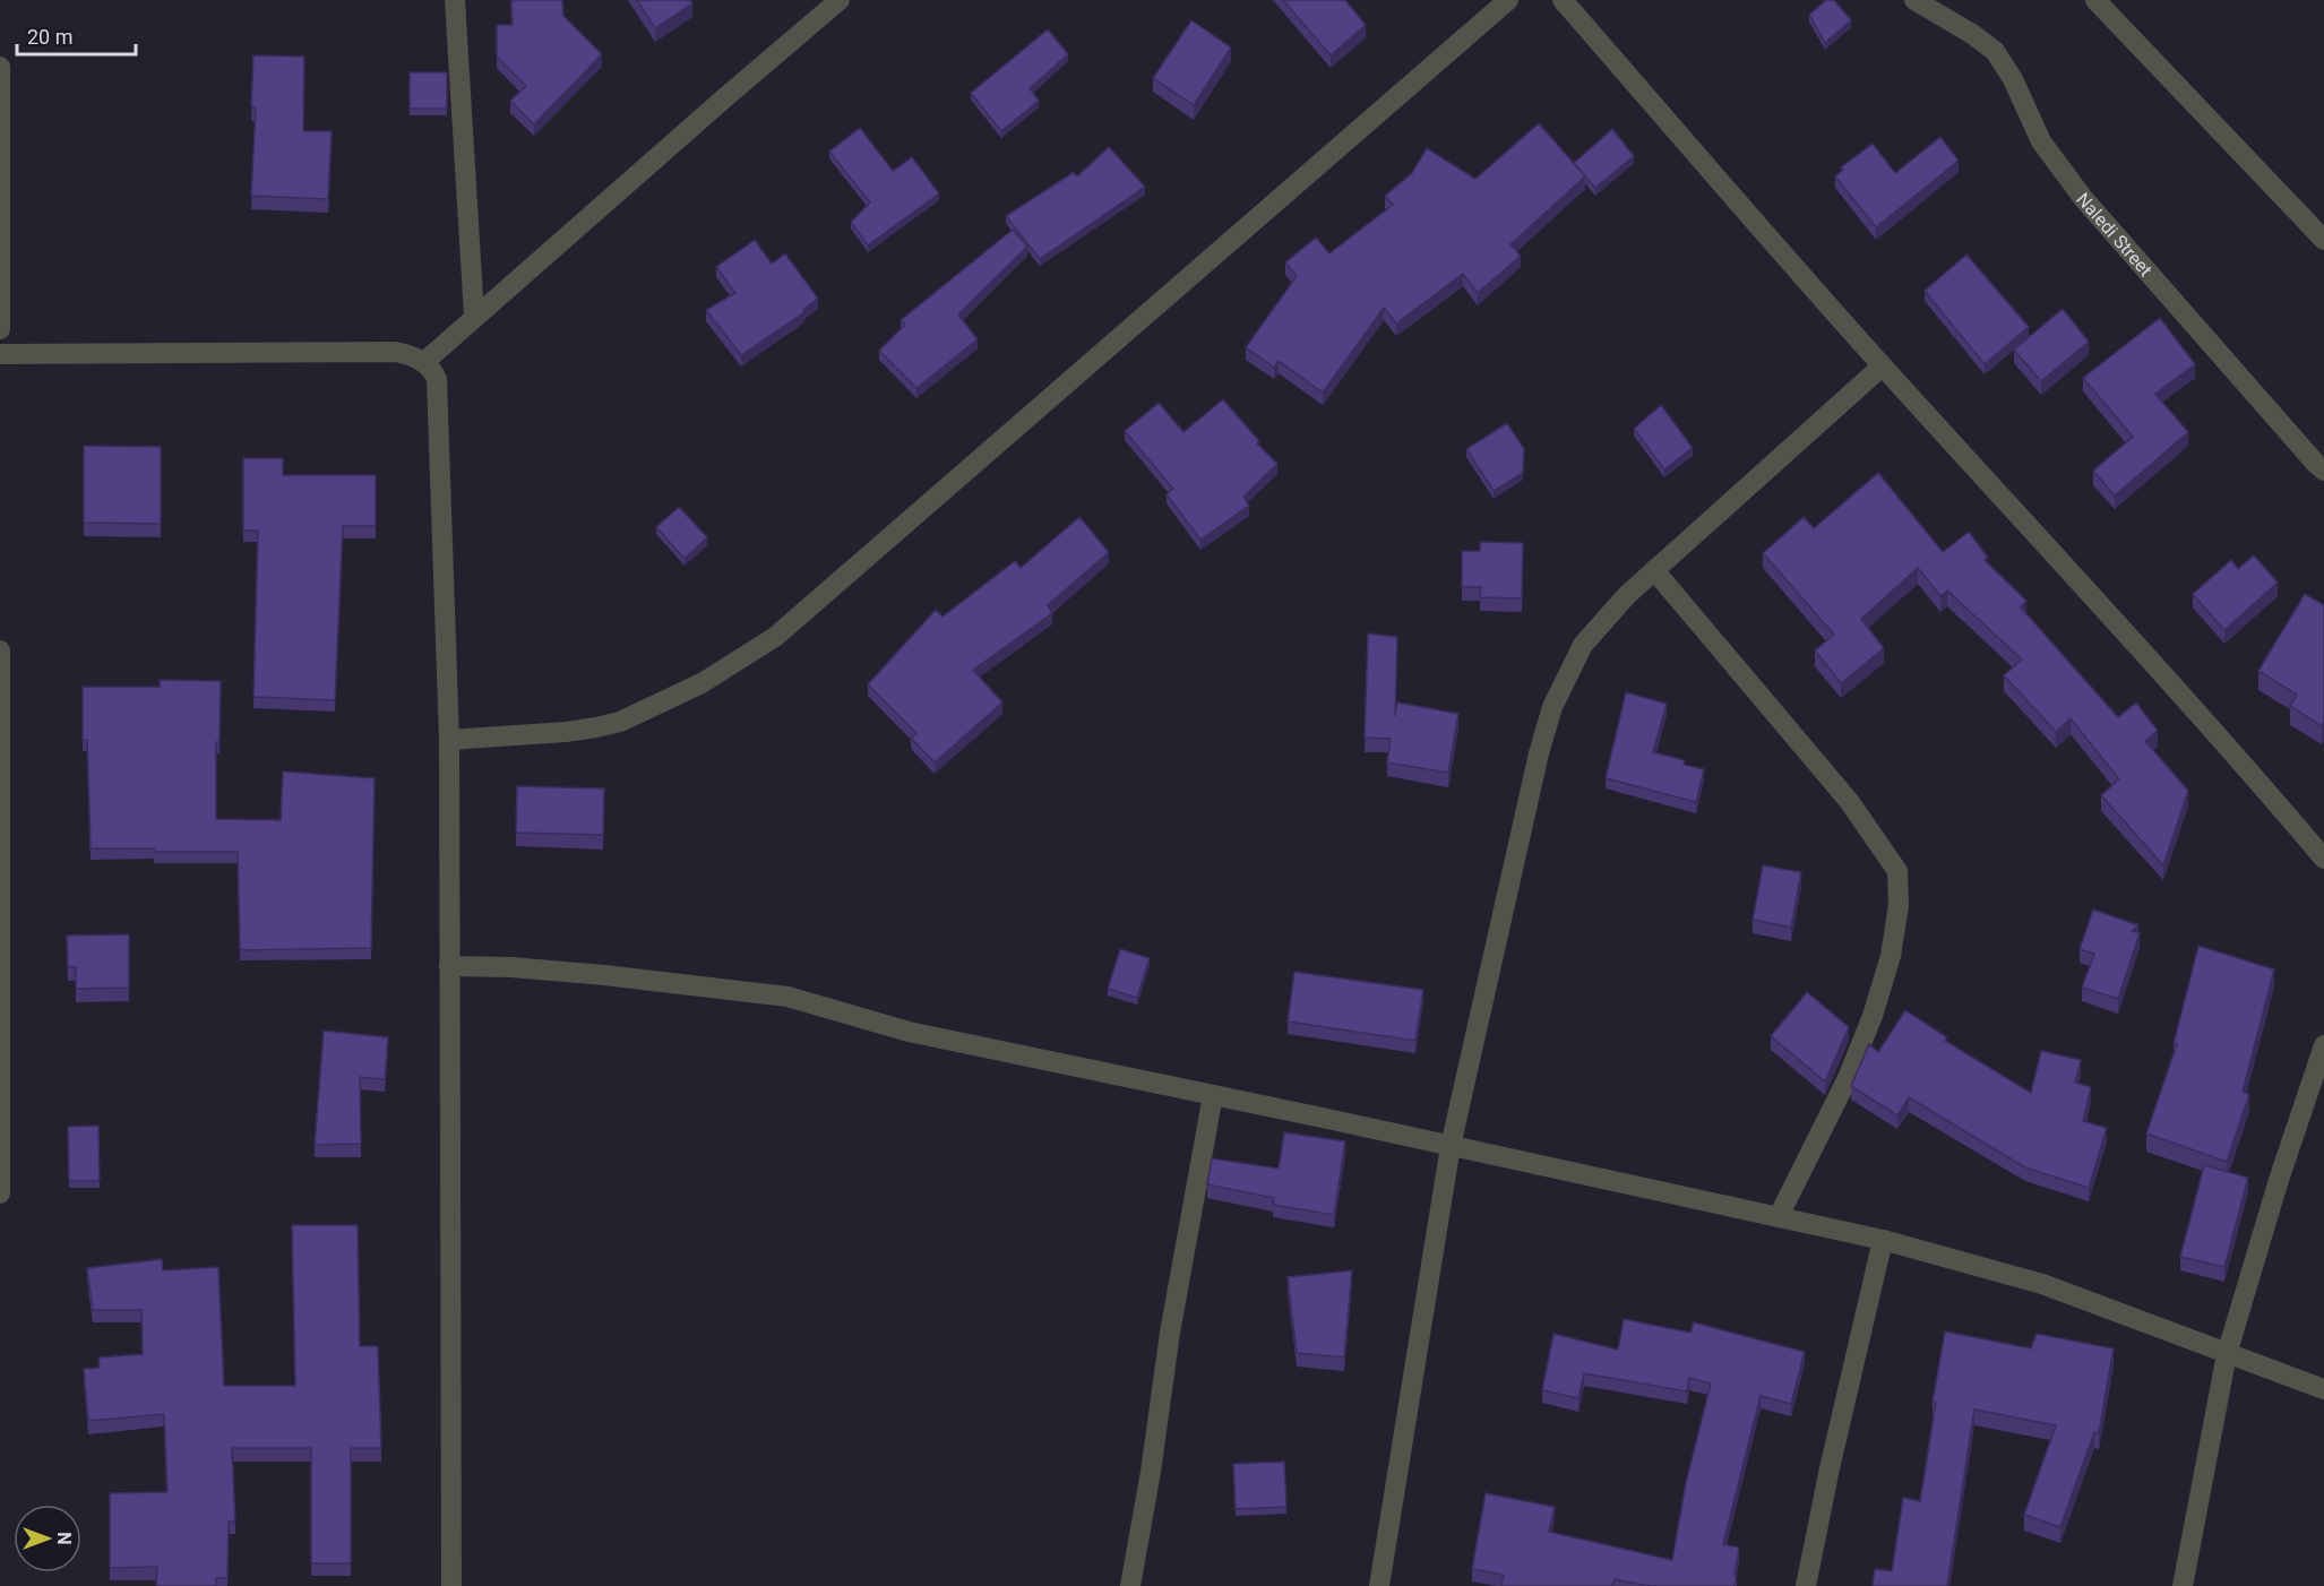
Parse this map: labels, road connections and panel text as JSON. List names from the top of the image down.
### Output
{
  "streets": {
    "street": ["Naledi Street"]
  },
  "scale_bar": "20 m",
  "north": "right"
}
